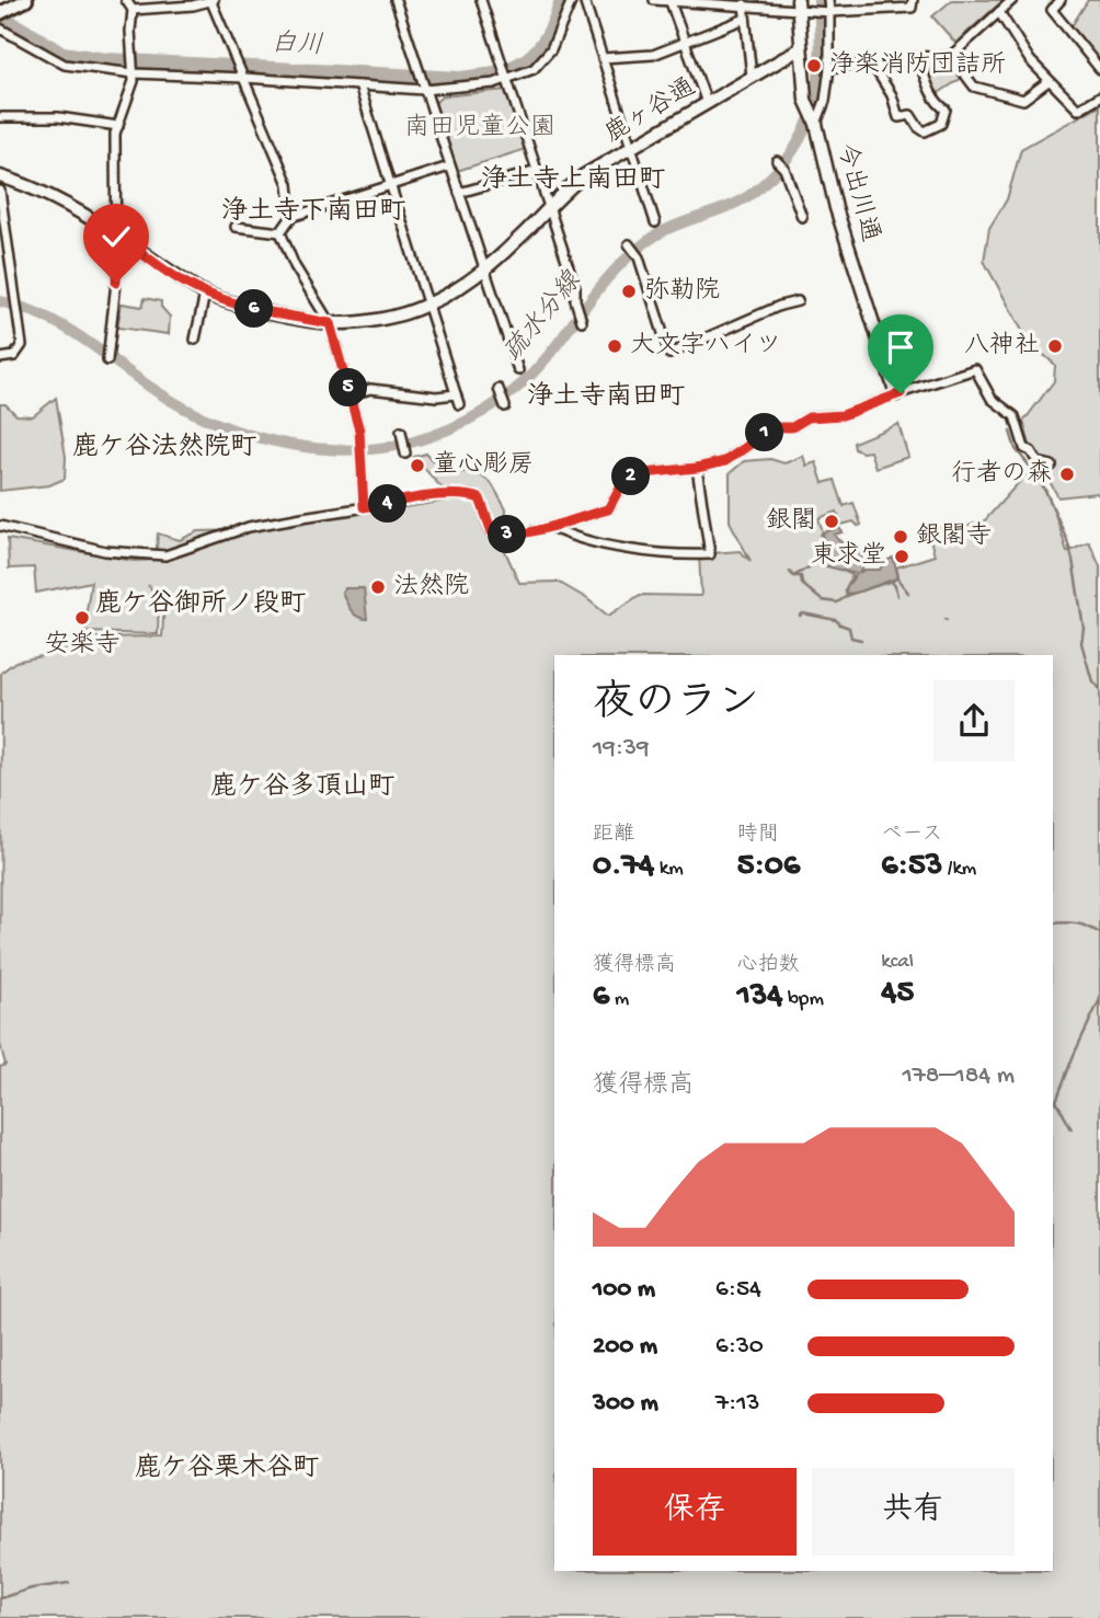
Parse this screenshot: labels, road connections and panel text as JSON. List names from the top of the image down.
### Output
{
  "streets": {
    "street": ["鹿ヶ谷通", "今出川通"]
  },
  "crossings": [
    ["鹿ヶ谷通", "今出川通"]
  ],
  "districts": [
    "浄土寺上南田町",
    "浄土寺下南田町",
    "浄土寺南田町",
    "鹿ケ谷法然院町",
    "鹿ケ谷御所ノ段町",
    "鹿ケ谷多頂山町",
    "鹿ケ谷栗木谷町"
  ],
  "water": ["白川", "疏水分線"],
  "parks": ["南田児童公園"],
  "places": [
    "浄楽消防団詰所",
    "弥勒院",
    "大文字ハイツ",
    "八神社",
    "童心彫房",
    "行者の森",
    "銀閣",
    "銀閣寺",
    "東求堂",
    "法然院",
    "安楽寺"
  ],
  "page": {
    "pins": [
      "6",
      "5",
      "1",
      "2",
      "4",
      "3"
    ],
    "heading": ["夜のラン", "19:39"],
    "stats": [
      ["距離", "0.74 km"],
      ["時間", "5:06"],
      ["ペース", "6:53 /km"],
      ["獲得標高", "6 m"],
      ["心拍数", "134 bpm"],
      ["kcal", "45"]
    ],
    "chart": ["獲得標高", "178–184 m"],
    "list": [
      {
        "name": "100 m",
        "note": "6:54"
      },
      {
        "name": "200 m",
        "note": "6:30"
      },
      {
        "name": "300 m",
        "note": "7:13"
      }
    ],
    "buttons": ["保存", "共有"]
  }
}
